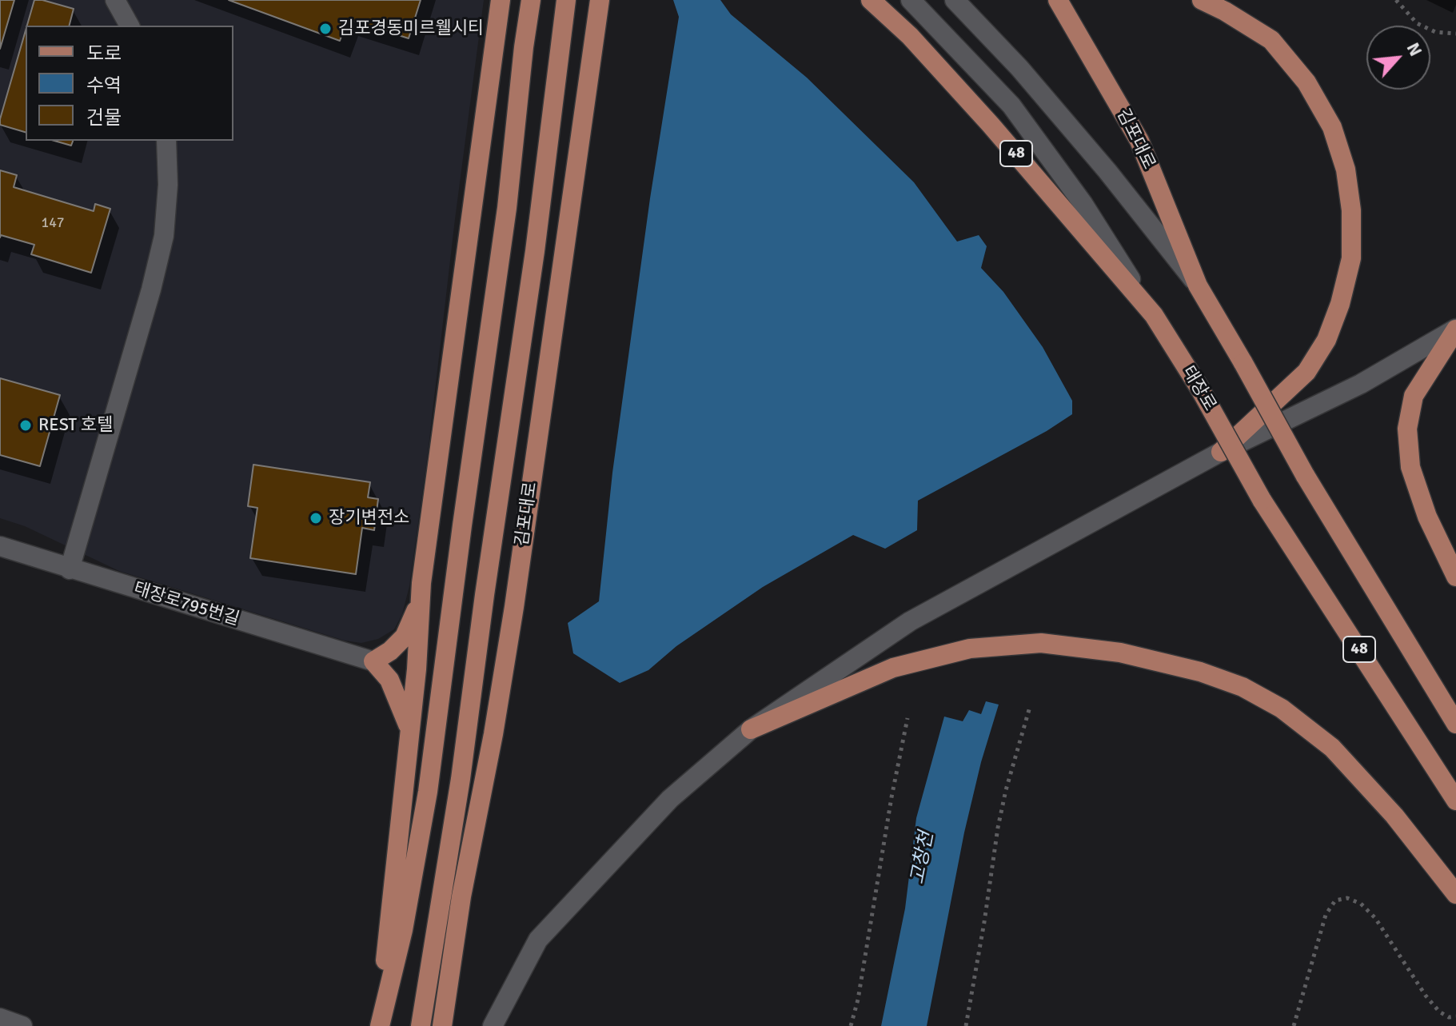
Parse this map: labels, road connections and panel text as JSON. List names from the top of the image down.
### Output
{
  "streets": {
    "main road": ["김포대로", "48", "태장로"],
    "street": ["태장로795번길"]
  },
  "crossings": [
    ["김포대로", "48"],
    ["48", "태장로"]
  ],
  "water": ["고창천"],
  "places": ["김포경동미르웰시티", "REST 호텔", "장기변전소"],
  "house_numbers": ["147"],
  "legend": ["도로", "수역", "건물"],
  "north": "top right"
}
